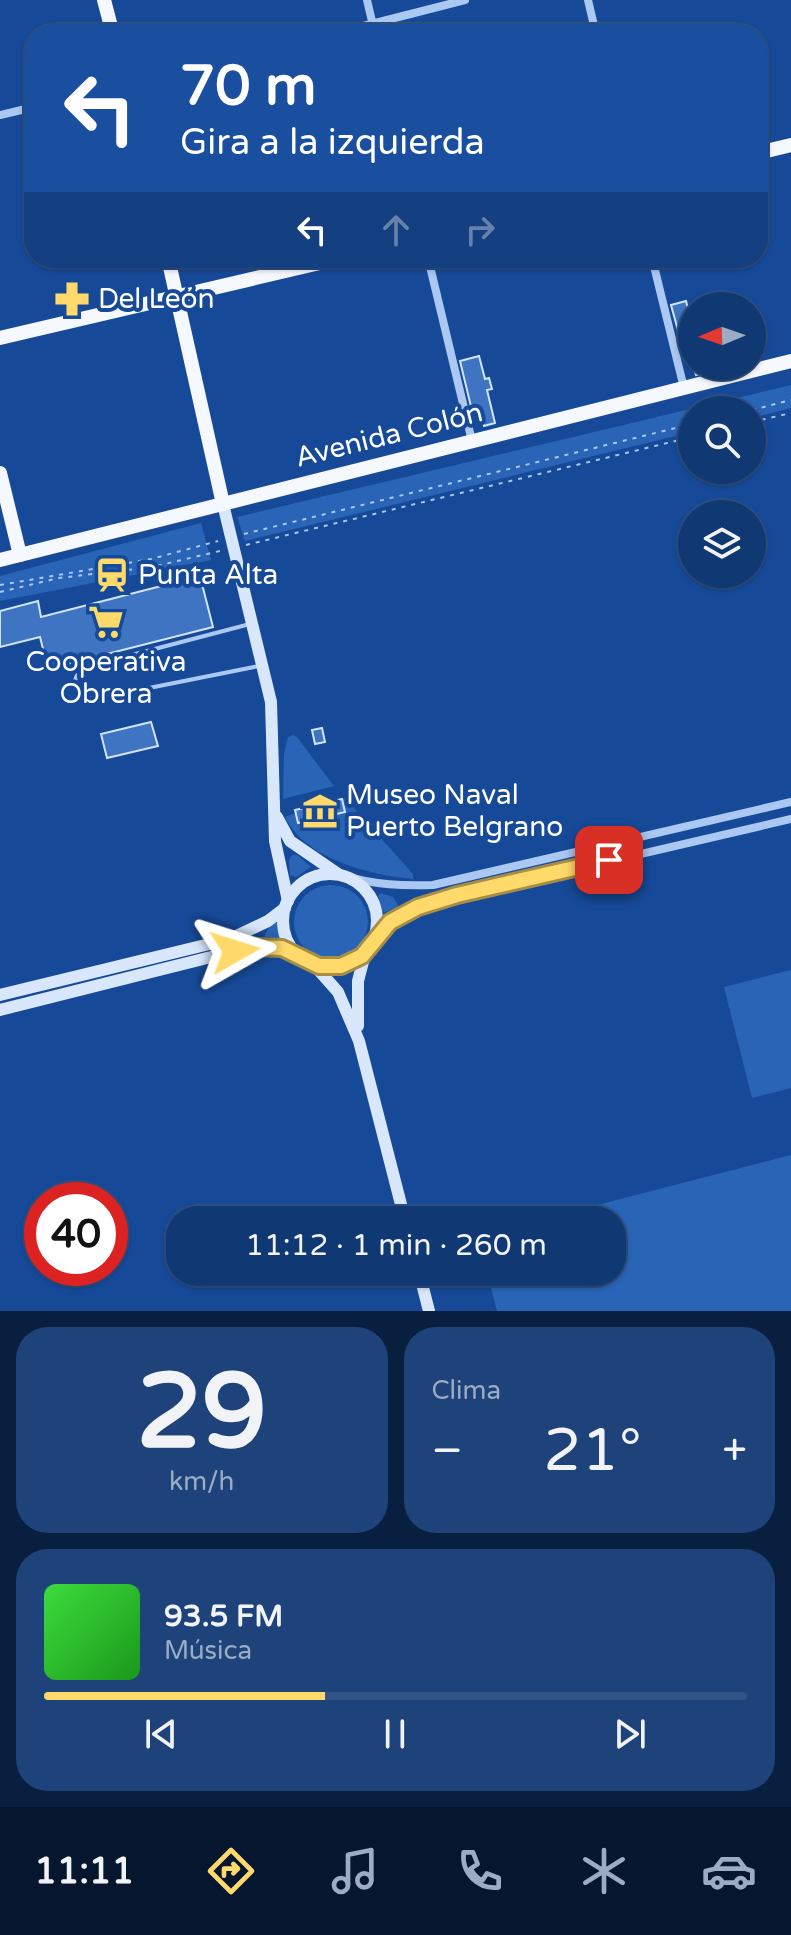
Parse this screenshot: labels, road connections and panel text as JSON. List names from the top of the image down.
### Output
{
  "streets": {
    "main road": ["Avenida Colón"]
  },
  "places": {
    "pharmacy": ["Del León"],
    "station": ["Punta Alta"],
    "supermarket": ["Cooperativa Obrera"],
    "museum": ["Museo Naval Puerto Belgrano"]
  },
  "north": "left",
  "page": {
    "turn": ["70 m", "Gira a la izquierda"],
    "limit": "40",
    "trip": "11:12 · 1 min · 260 m",
    "tile": [
      ["29", "km/h"],
      "Clima"
    ],
    "heat": ["−", "21°", "+"],
    "song": ["93.5 FM", "Música"],
    "tabs": "11:11"
  }
}
